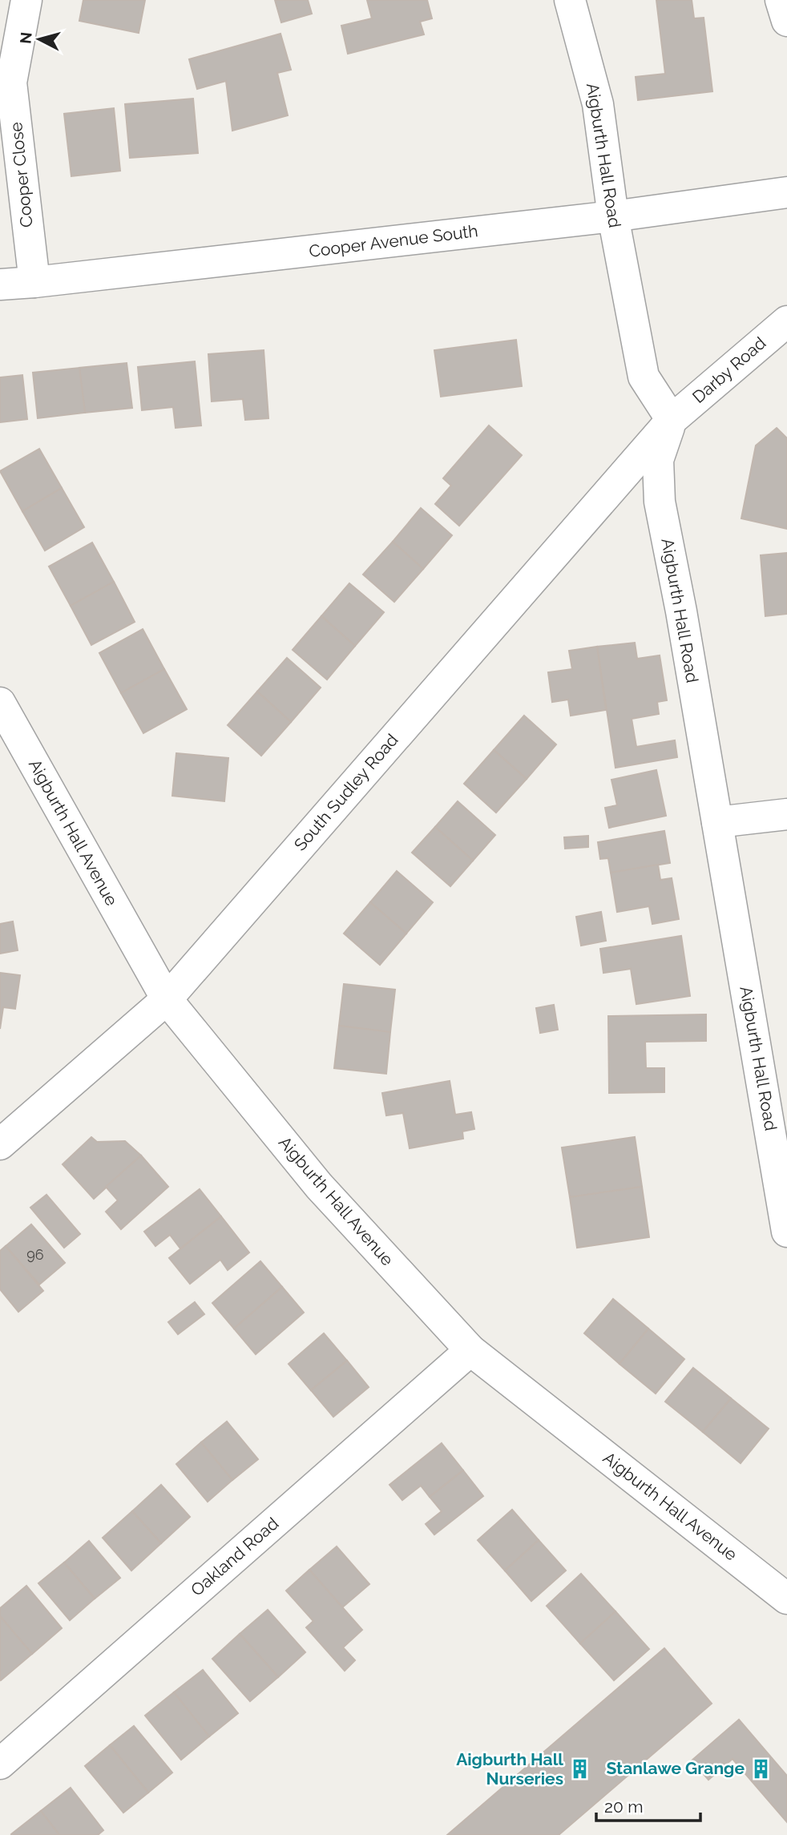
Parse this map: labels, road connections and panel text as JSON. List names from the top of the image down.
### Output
{
  "streets": {
    "street": [
      "Aigburth Hall Road",
      "Cooper Close",
      "Cooper Avenue South",
      "Darby Road",
      "South Sudley Road",
      "Aigburth Hall Avenue",
      "Oakland Road"
    ]
  },
  "crossings": [
    ["Aigburth Hall Road", "Cooper Avenue South"],
    ["Aigburth Hall Road", "Darby Road"],
    ["Aigburth Hall Road", "South Sudley Road"],
    ["Cooper Close", "Cooper Avenue South"],
    ["Darby Road", "South Sudley Road"],
    ["South Sudley Road", "Aigburth Hall Avenue"],
    ["Aigburth Hall Avenue", "Oakland Road"]
  ],
  "places": {
    "building": ["Stanlawe Grange", "Aigburth Hall Nurseries"]
  },
  "house_numbers": ["96"],
  "scale_bar": "20 m",
  "north": "left"
}
